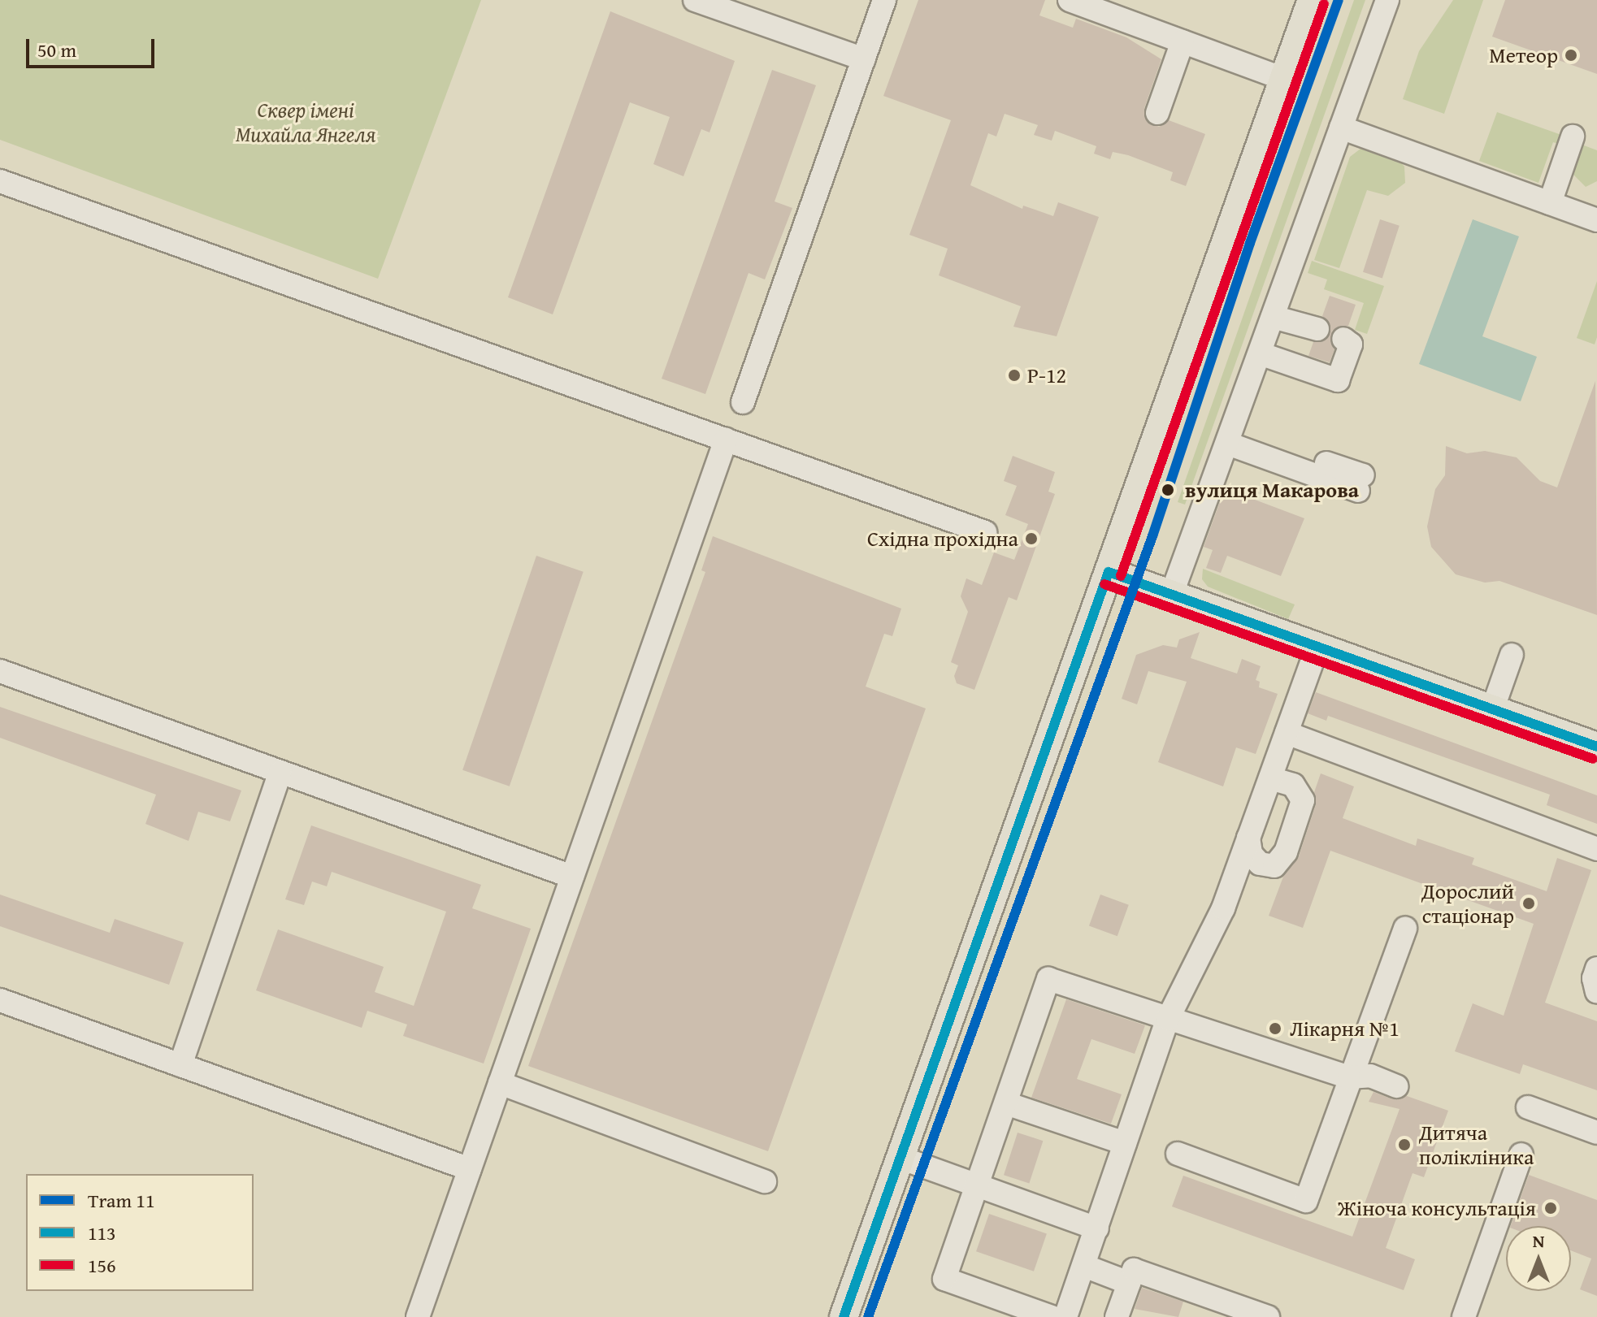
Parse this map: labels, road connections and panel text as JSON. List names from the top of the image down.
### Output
{
  "parks": ["Сквер імені Михайла Янгеля"],
  "places": [
    "Метеор",
    "Р-12",
    "вулиця Макарова",
    "Східна прохідна",
    "Дорослий стаціонар",
    "Лікарня №1",
    "Дитяча полікліника",
    "Жіноча консультація"
  ],
  "lines": ["tram line 11", "transit line 156", "transit line 113"],
  "legend": ["Tram 11", "113", "156"],
  "scale_bar": "50 m",
  "north": "top"
}
